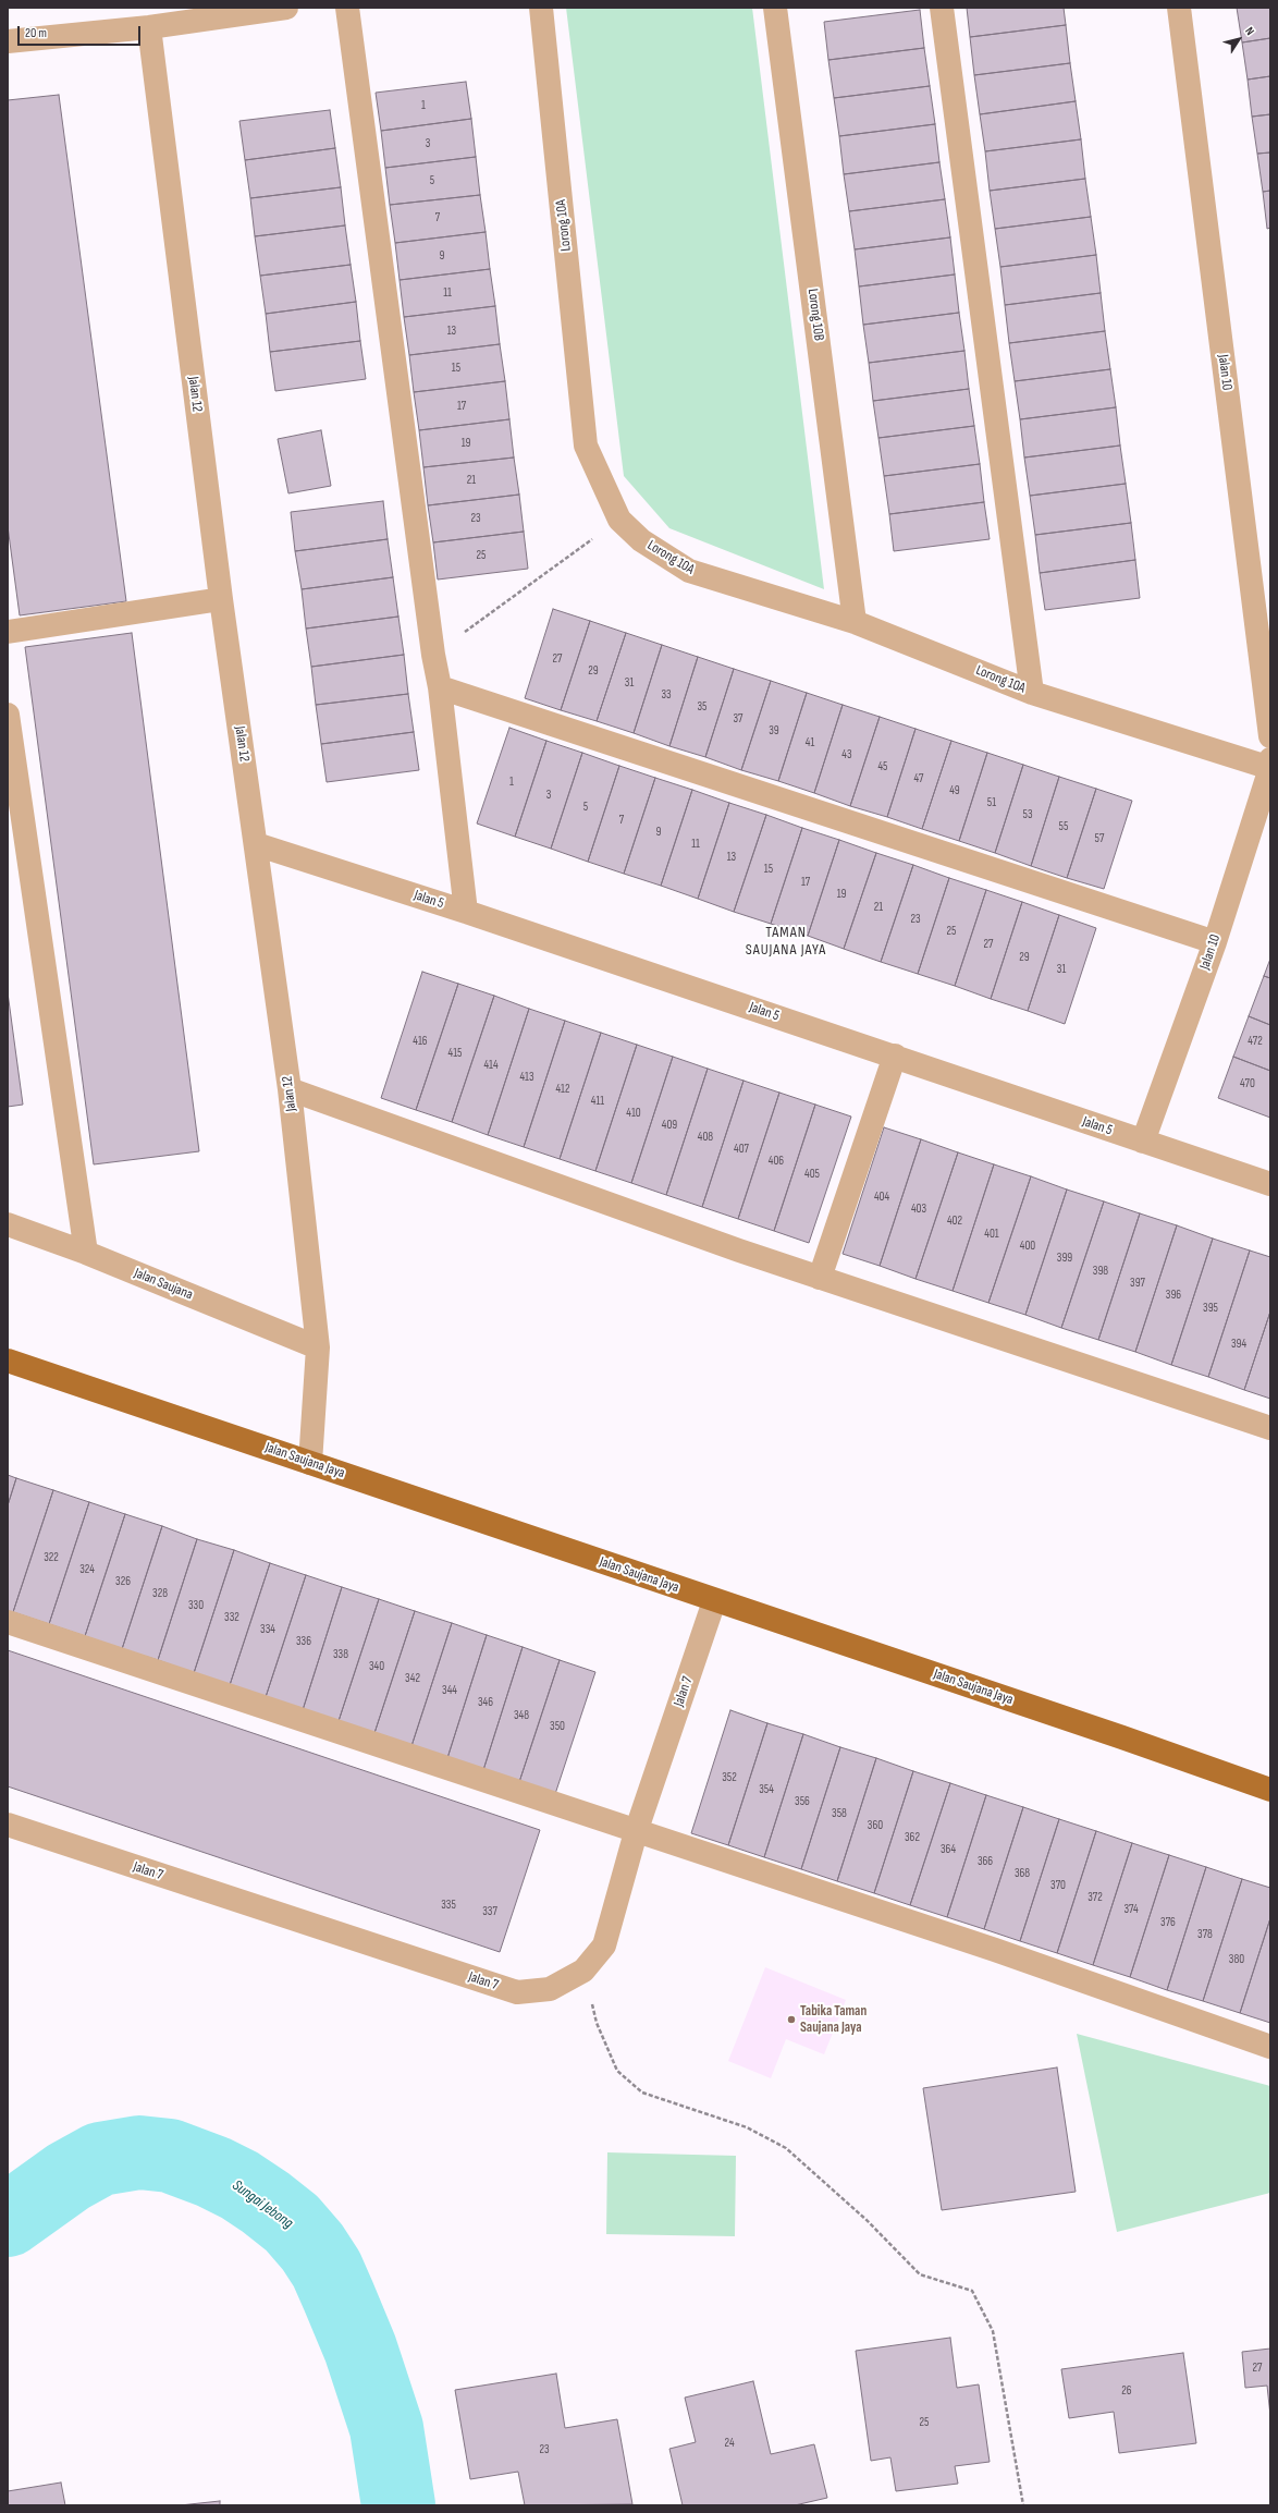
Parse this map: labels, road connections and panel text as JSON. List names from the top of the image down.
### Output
{
  "streets": {
    "main road": ["Jalan Saujana Jaya"],
    "street": [
      "Lorong 10A",
      "Lorong 10B",
      "Jalan 10",
      "Jalan 12",
      "Jalan 5",
      "Jalan Saujana",
      "Jalan 7"
    ]
  },
  "crossings": [
    ["Lorong 10A", "Lorong 10B"],
    ["Lorong 10A", "Jalan 10"],
    ["Jalan 10", "Jalan 5"],
    ["Jalan 12", "Jalan 5"],
    ["Jalan 12", "Jalan Saujana"],
    ["Jalan 12", "Jalan Saujana Jaya"],
    ["Jalan Saujana Jaya", "Jalan 7"]
  ],
  "districts": ["TAMAN SAUJANA JAYA"],
  "water": ["Sungai Jebong"],
  "places": ["Tabika Taman Saujana Jaya"],
  "house_numbers": [
    "1",
    "3",
    "5",
    "7",
    "9",
    "11",
    "13",
    "15",
    "17",
    "19",
    "21",
    "23",
    "25",
    "27",
    "29",
    "31",
    "33",
    "35",
    "37",
    "39",
    "41",
    "43",
    "45",
    "47",
    "1",
    "49",
    "3",
    "51",
    "5",
    "53",
    "7",
    "55",
    "9",
    "57",
    "11",
    "13",
    "15",
    "17",
    "19",
    "21",
    "23",
    "25",
    "27",
    "29",
    "31",
    "416",
    "472",
    "415",
    "414",
    "413",
    "470",
    "412",
    "411",
    "410",
    "409",
    "408",
    "407",
    "406",
    "405",
    "404",
    "403",
    "402",
    "401",
    "400",
    "399",
    "398",
    "397",
    "396",
    "395",
    "394",
    "322",
    "324",
    "326",
    "328",
    "330",
    "332",
    "334",
    "336",
    "338",
    "340",
    "342",
    "344",
    "346",
    "348",
    "350",
    "352",
    "354",
    "356",
    "358",
    "360",
    "362",
    "364",
    "366",
    "368",
    "370",
    "372",
    "335",
    "374",
    "337",
    "376",
    "378",
    "380",
    "27",
    "26",
    "25",
    "24",
    "23"
  ],
  "scale_bar": "20 m",
  "north": "top right"
}
